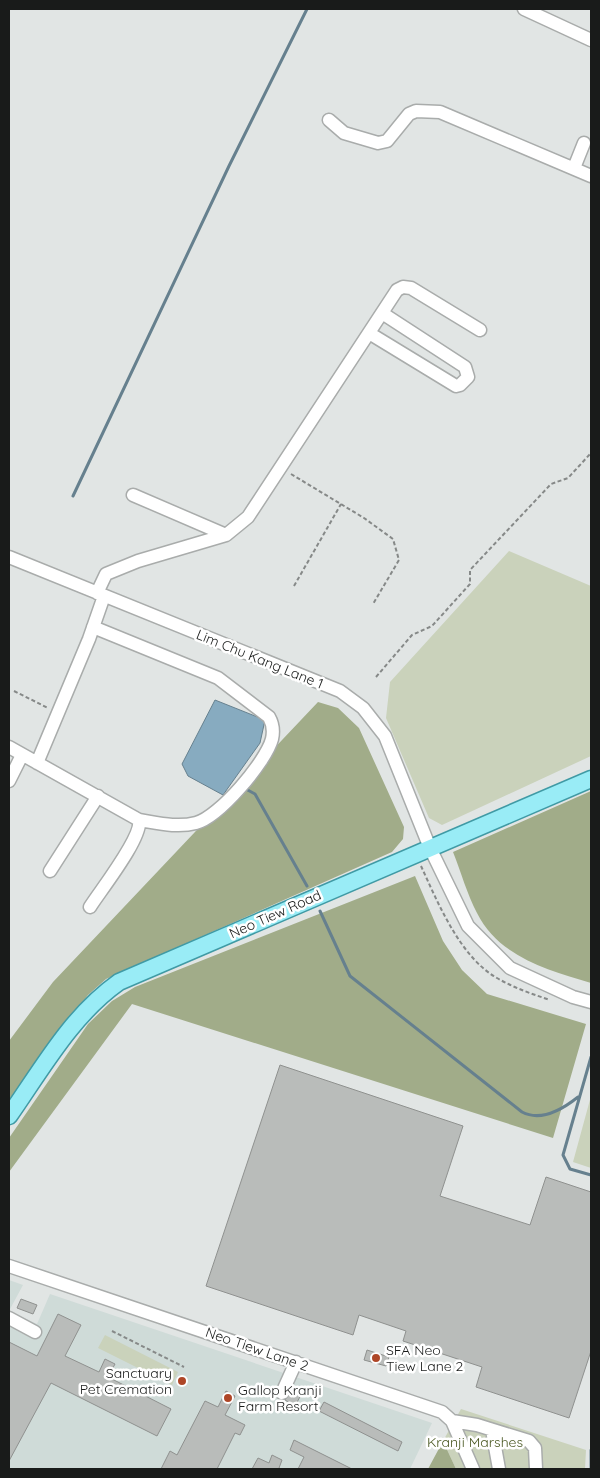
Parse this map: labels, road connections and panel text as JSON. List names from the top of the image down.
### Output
{
  "streets": {
    "main road": ["Neo Tiew Road"],
    "street": ["Lim Chu Kang Lane 1", "Neo Tiew Lane 2"]
  },
  "crossings": [
    ["Lim Chu Kang Lane 1", "Neo Tiew Road"]
  ],
  "parks": ["Kranji Marshes"],
  "places": ["SFA Neo Tiew Lane 2", "Sanctuary Pet Cremation", "Gallop Kranji Farm Resort"]
}
